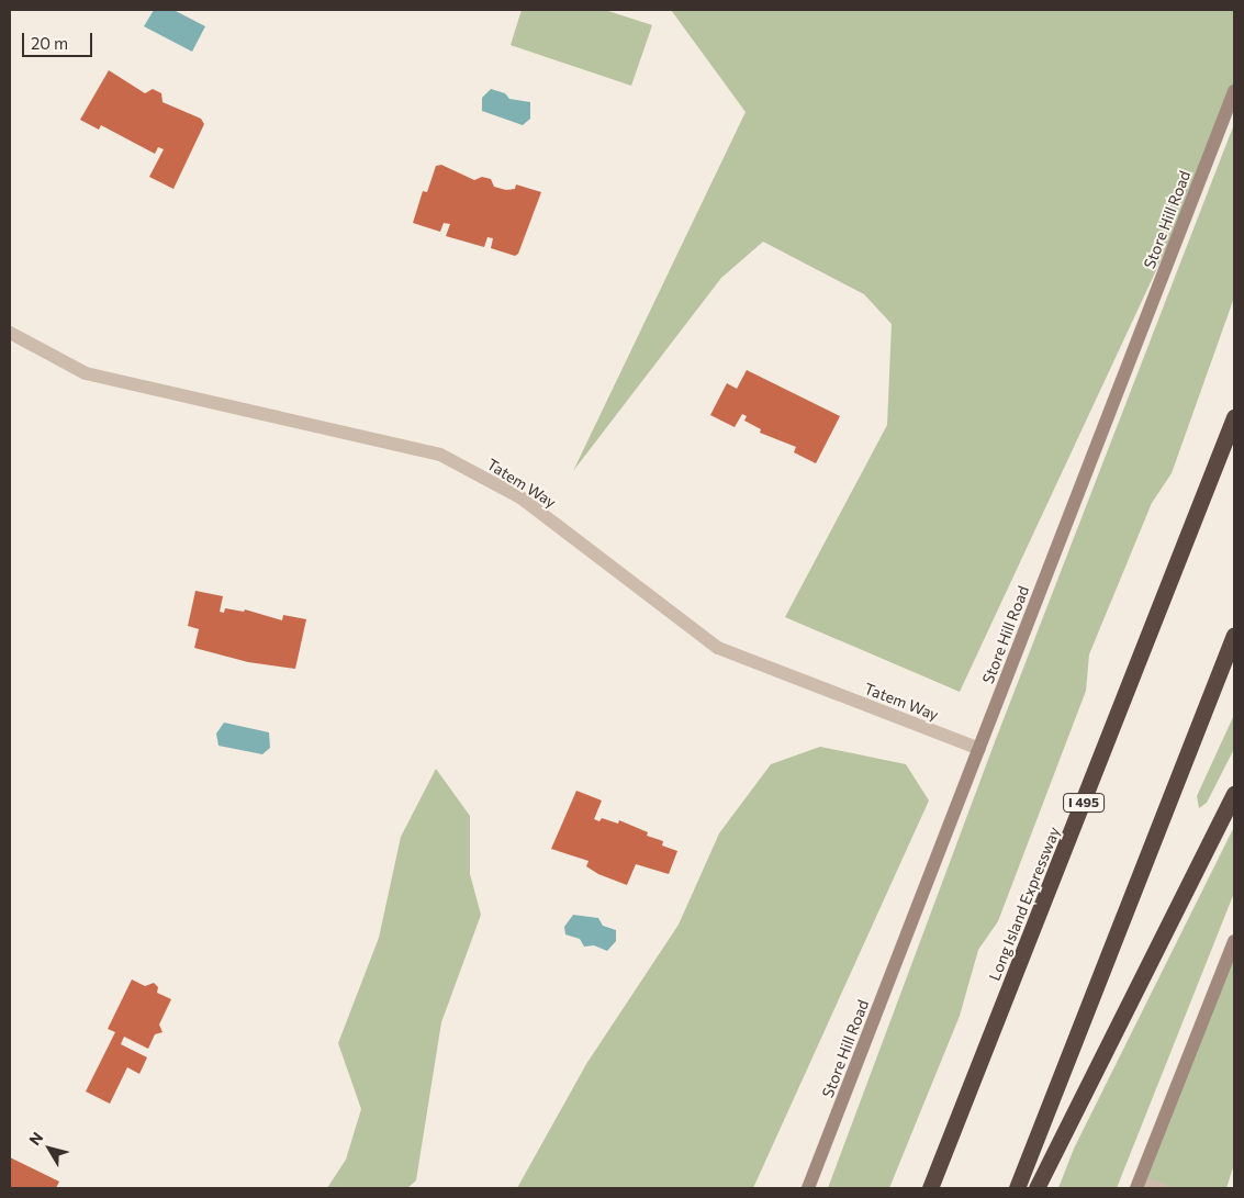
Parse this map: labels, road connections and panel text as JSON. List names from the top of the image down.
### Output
{
  "streets": {
    "highway": ["I 495", "Long Island Expressway"],
    "main road": ["Store Hill Road"],
    "street": ["Tatem Way"]
  },
  "crossings": [
    ["Store Hill Road", "Tatem Way"]
  ],
  "scale_bar": "20 m",
  "north": "top left"
}
